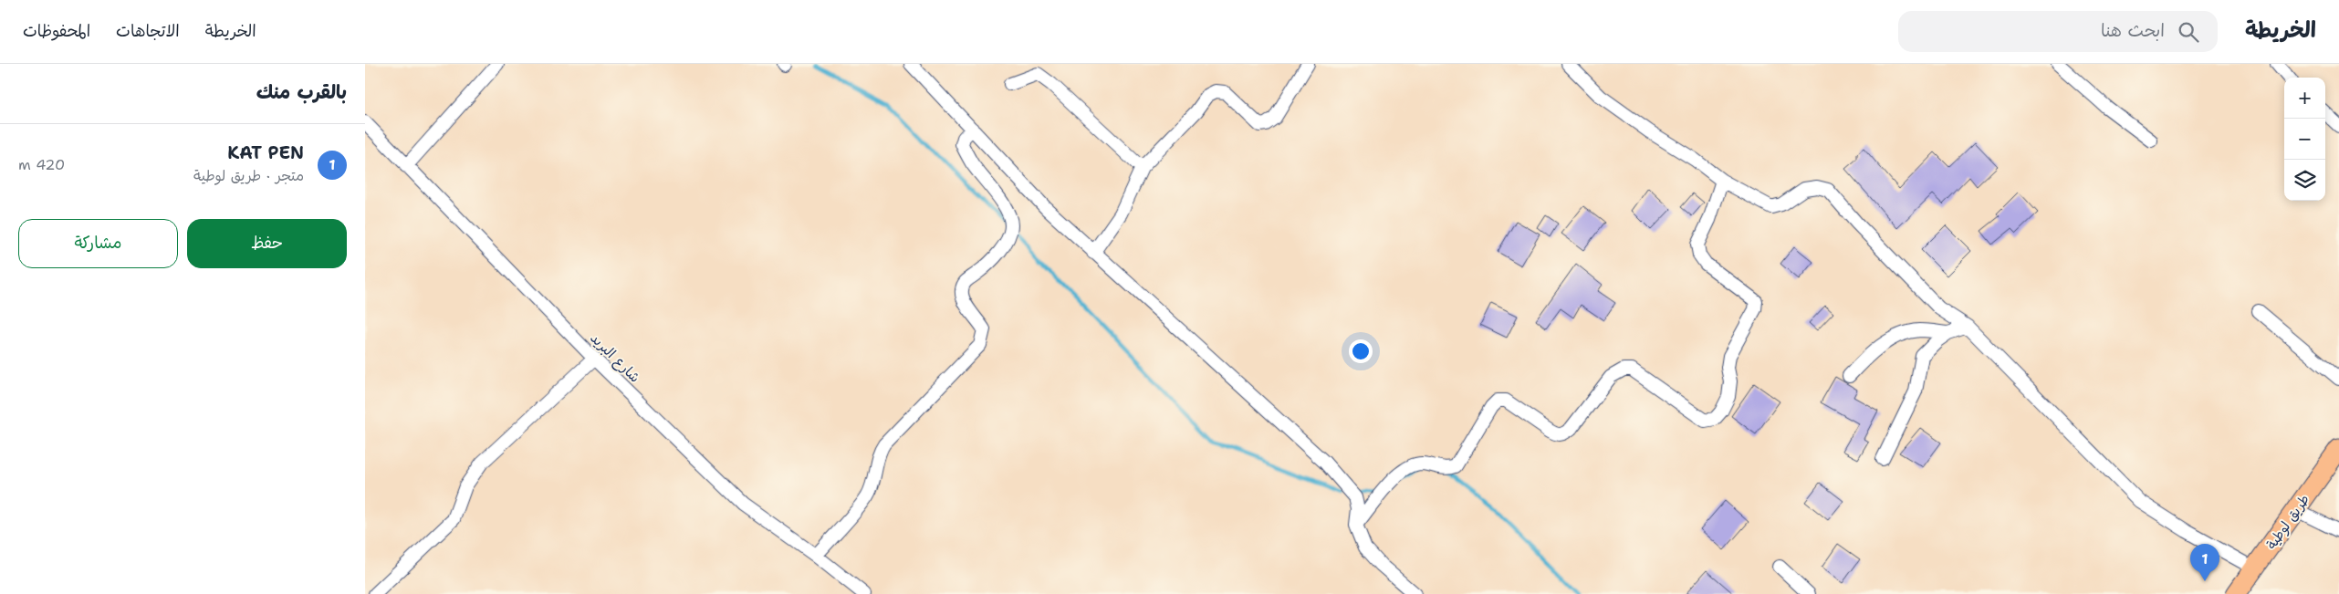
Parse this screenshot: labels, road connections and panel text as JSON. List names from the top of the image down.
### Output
{
  "streets": {
    "main road": ["طريق لوطية"],
    "street": ["شارع البريد"]
  },
  "page": {
    "header": "الخريطة",
    "search": "ابحث هنا",
    "nav": ["الخريطة", "الاتجاهات", "المحفوظات"],
    "heading": "بالقرب منك",
    "map_buttons": ["+", "−"],
    "list": [
      {
        "mark": "1",
        "name": "KAT PEN",
        "note": "متجر · طريق لوطية",
        "value": "420 m"
      }
    ],
    "buttons": ["حفظ", "مشاركة"],
    "pins": "1"
  }
}
